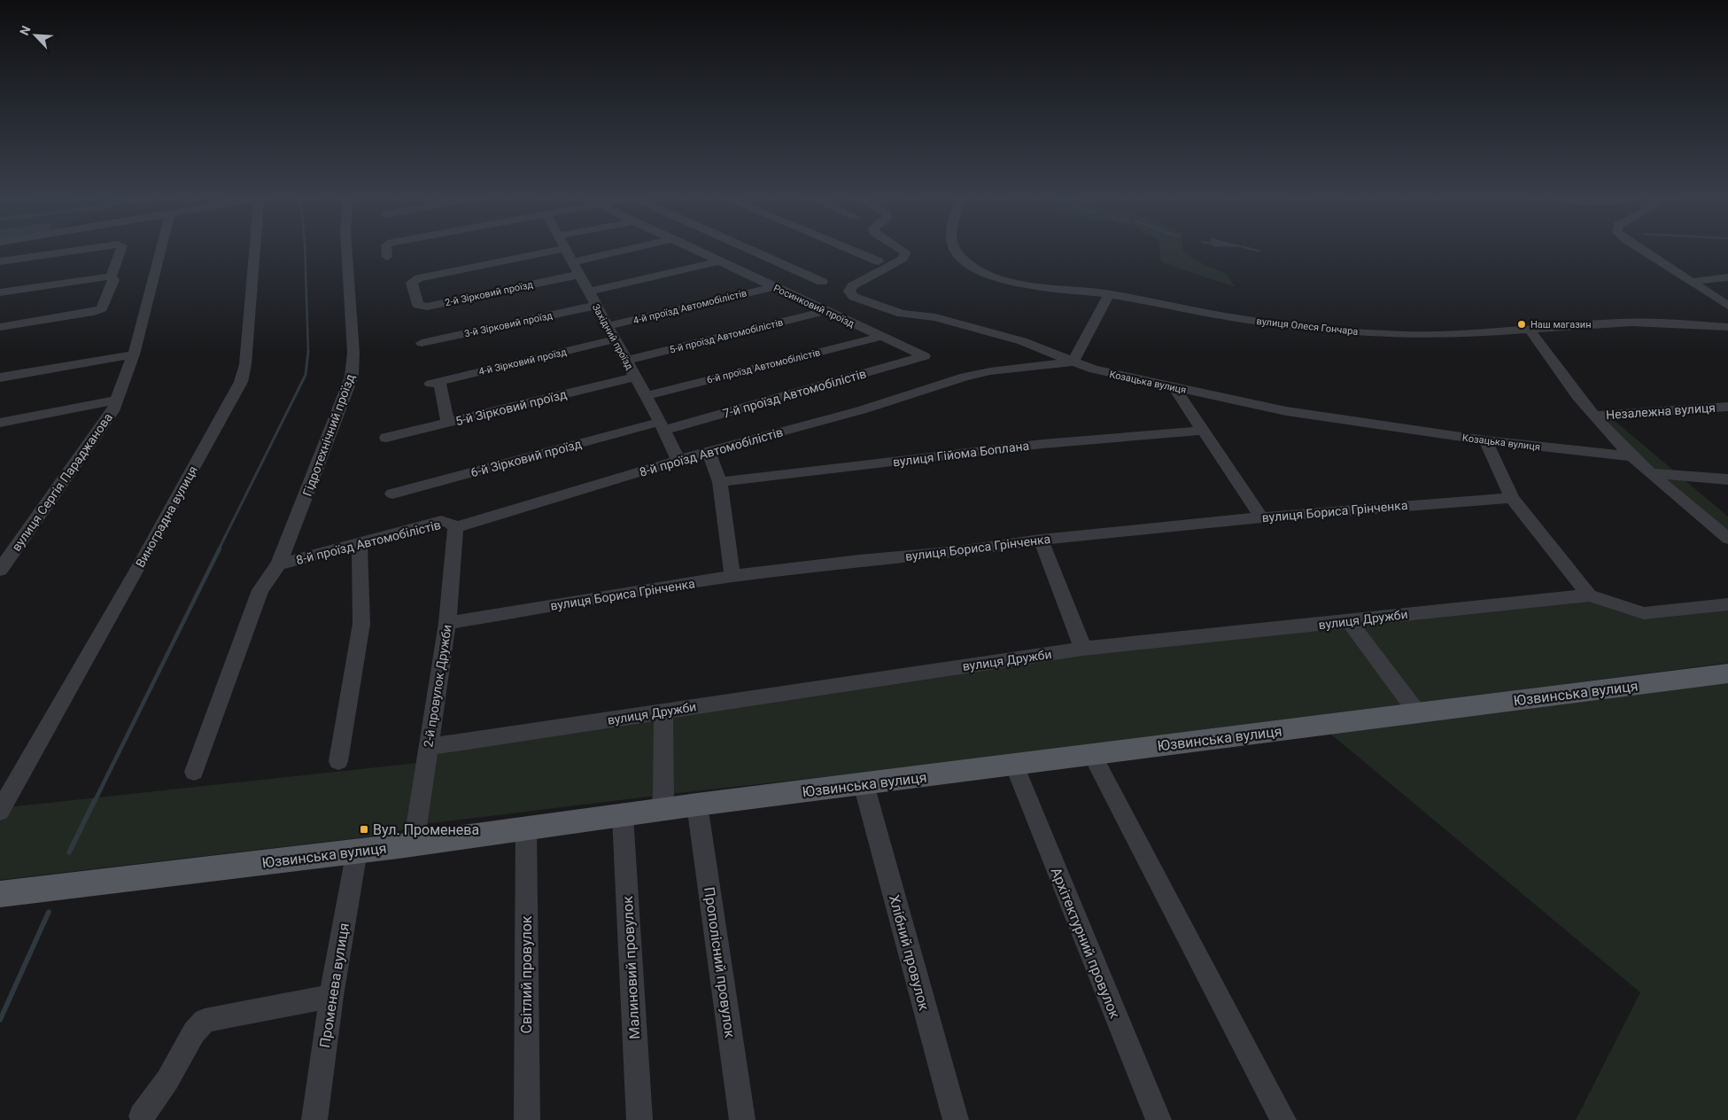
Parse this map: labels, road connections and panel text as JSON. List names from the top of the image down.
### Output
{
  "streets": {
    "main road": ["Юзвинська вулиця"],
    "street": [
      "2-й Зірковий проїзд",
      "Росинковий проїзд",
      "4-й проїзд Автомобілістів",
      "3-й Зірковий проїзд",
      "вулиця Олеся Гончара",
      "5-й проїзд Автомобілістів",
      "Західний проїзд",
      "4-й Зірковий проїзд",
      "6-й проїзд Автомобілістів",
      "Козацька вулиця",
      "7-й проїзд Автомобілістів",
      "5-й Зірковий проїзд",
      "Незалежна вулиця",
      "Гідротехнічний проїзд",
      "8-й проїзд Автомобілістів",
      "вулиця Гійома Боплана",
      "6-й Зірковий проїзд",
      "вулиця Сергія Параджанова",
      "вулиця Бориса Грінченка",
      "Виноградна вулиця",
      "вулиця Дружби",
      "2-й провулок Дружби",
      "Архітектурний провулок",
      "Хлібний провулок",
      "Прополісний провулок",
      "Малиновий провулок",
      "Світлий провулок",
      "Променева вулиця"
    ]
  },
  "crossings": [
    ["2-й Зірковий проїзд", "Західний проїзд"],
    ["Росинковий проїзд", "4-й проїзд Автомобілістів"],
    ["Росинковий проїзд", "5-й проїзд Автомобілістів"],
    ["Росинковий проїзд", "6-й проїзд Автомобілістів"],
    ["Росинковий проїзд", "7-й проїзд Автомобілістів"],
    ["4-й проїзд Автомобілістів", "Західний проїзд"],
    ["3-й Зірковий проїзд", "Західний проїзд"],
    ["5-й проїзд Автомобілістів", "Західний проїзд"],
    ["Західний проїзд", "4-й Зірковий проїзд"],
    ["Західний проїзд", "6-й проїзд Автомобілістів"],
    ["Західний проїзд", "7-й проїзд Автомобілістів"],
    ["Західний проїзд", "5-й Зірковий проїзд"],
    ["Західний проїзд", "8-й проїзд Автомобілістів"],
    ["Західний проїзд", "6-й Зірковий проїзд"],
    ["4-й Зірковий проїзд", "5-й Зірковий проїзд"],
    ["Козацька вулиця", "8-й проїзд Автомобілістів"],
    ["7-й проїзд Автомобілістів", "6-й Зірковий проїзд"],
    ["Гідротехнічний проїзд", "8-й проїзд Автомобілістів"],
    ["8-й проїзд Автомобілістів", "2-й провулок Дружби"],
    ["вулиця Бориса Грінченка", "2-й провулок Дружби"],
    ["вулиця Дружби", "2-й провулок Дружби"],
    ["2-й провулок Дружби", "Юзвинська вулиця"],
    ["Юзвинська вулиця", "Архітектурний провулок"],
    ["Юзвинська вулиця", "Хлібний провулок"],
    ["Юзвинська вулиця", "Прополісний провулок"],
    ["Юзвинська вулиця", "Малиновий провулок"],
    ["Юзвинська вулиця", "Світлий провулок"],
    ["Юзвинська вулиця", "Променева вулиця"]
  ],
  "places": {
    "other": ["Наш магазин"],
    "transit": ["Вул. Променева"]
  },
  "north": "top left"
}
